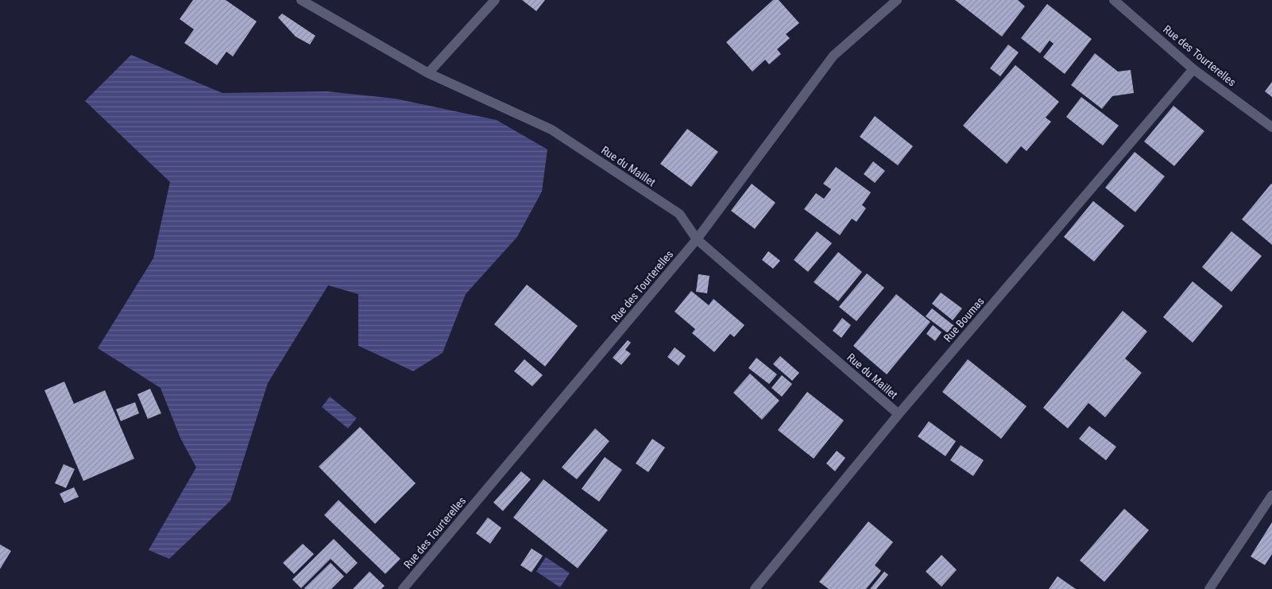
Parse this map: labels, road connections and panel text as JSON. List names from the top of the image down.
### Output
{
  "streets": {
    "street": ["Rue des Tourterelles", "Rue du Maillet", "Rue Boumas"]
  },
  "crossings": [
    ["Rue des Tourterelles", "Rue du Maillet"],
    ["Rue des Tourterelles", "Rue Boumas"],
    ["Rue du Maillet", "Rue Boumas"]
  ]
}
